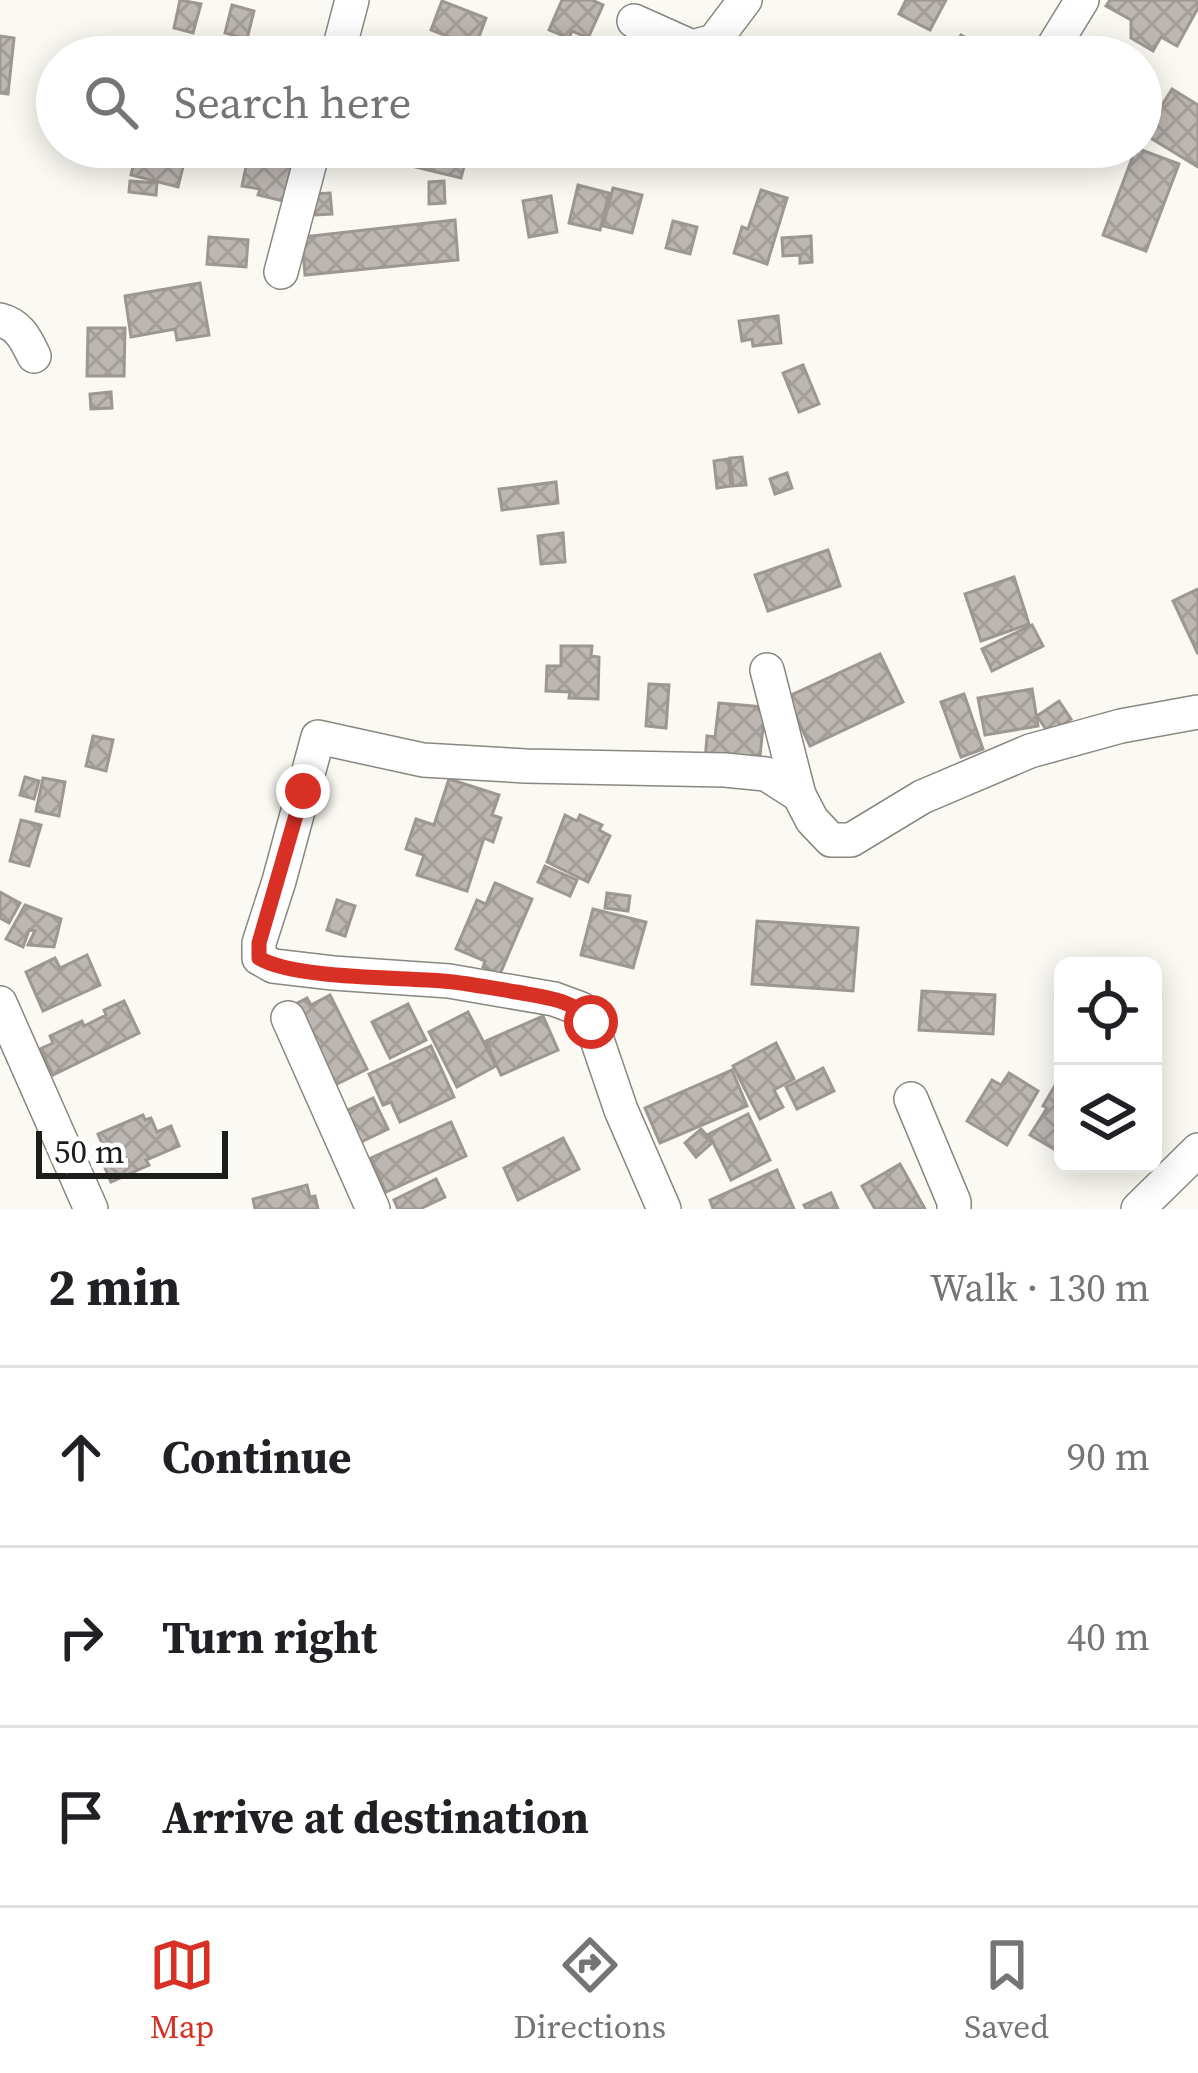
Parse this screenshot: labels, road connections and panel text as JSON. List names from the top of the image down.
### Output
{
  "scale_bar": "50 m",
  "page": {
    "search": "Search here",
    "scale": "50 m",
    "heading": ["2 min", "Walk · 130 m"],
    "list": [
      ["Continue", "90 m"],
      ["Turn right", "40 m"],
      "Arrive at destination"
    ],
    "nav": ["Map", "Directions", "Saved"]
  }
}
